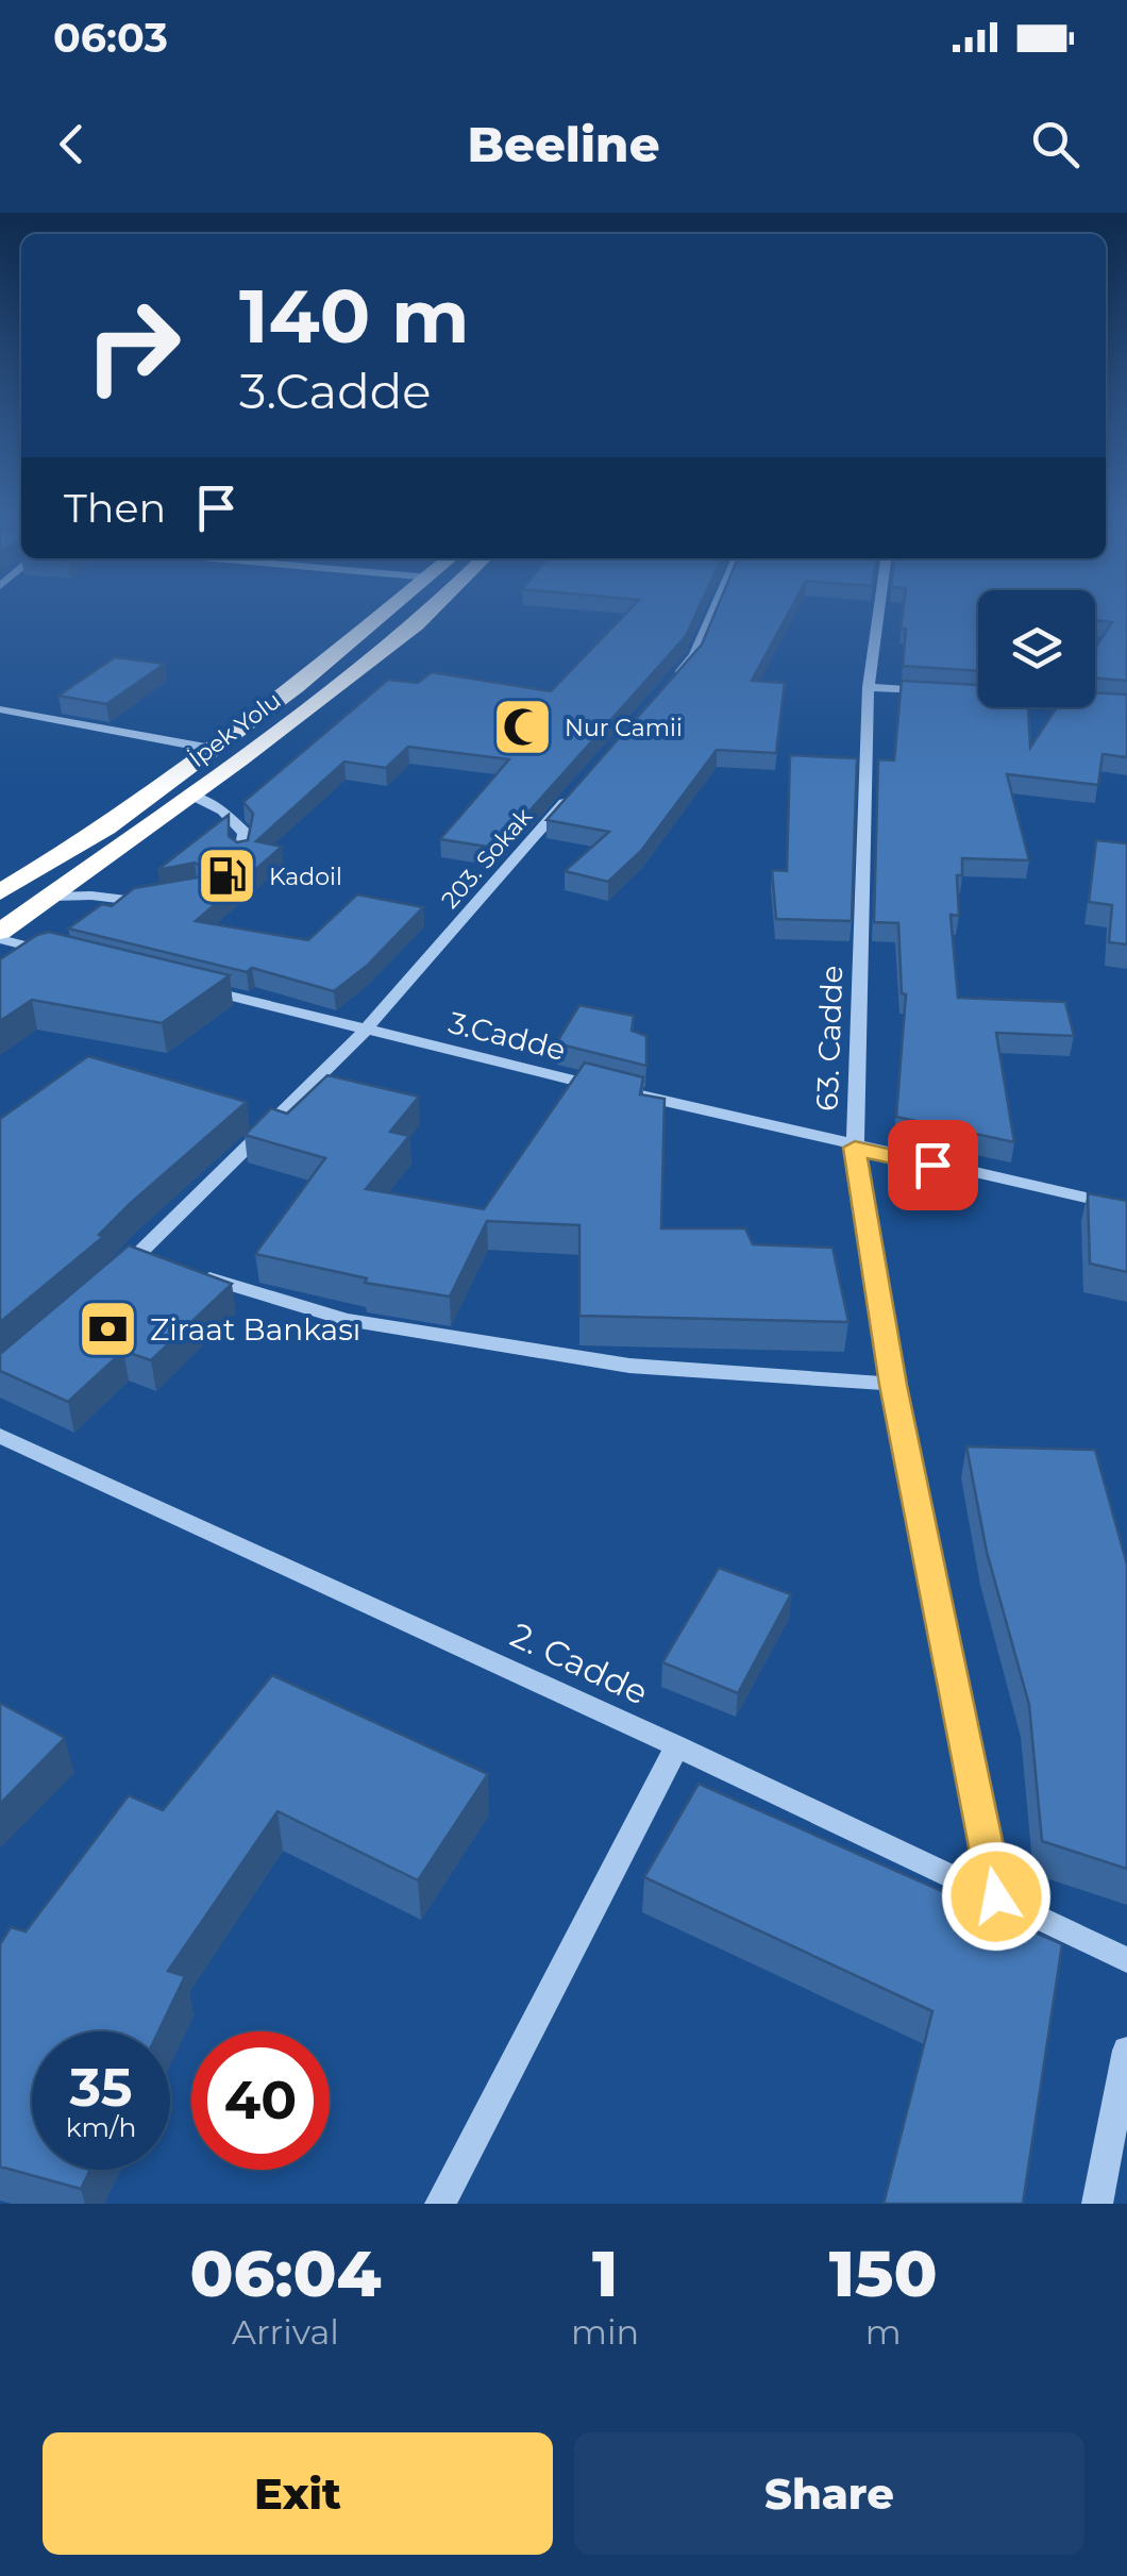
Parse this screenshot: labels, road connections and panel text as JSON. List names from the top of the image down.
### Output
{
  "streets": {
    "highway": ["İpek Yolu"],
    "street": [
      "203. Sokak",
      "3.Cadde",
      "63. Cadde",
      "2. Cadde"
    ]
  },
  "crossings": [
    ["203. Sokak", "3.Cadde"],
    ["63. Cadde", "2. Cadde"]
  ],
  "places": {
    "mosque": ["Nur Camii"],
    "fuel station": ["Kadoil"],
    "bank": ["Ziraat Bankası"]
  },
  "page": {
    "status": "06:03",
    "header": "Beeline",
    "turn": ["140 m", "3.Cadde"],
    "then": "Then",
    "speed": "35 km/h",
    "limit": "40",
    "eta": [
      "06:04",
      "Arrival",
      "1",
      "min",
      "150",
      "m"
    ],
    "buttons": ["Exit", "Share"]
  }
}
